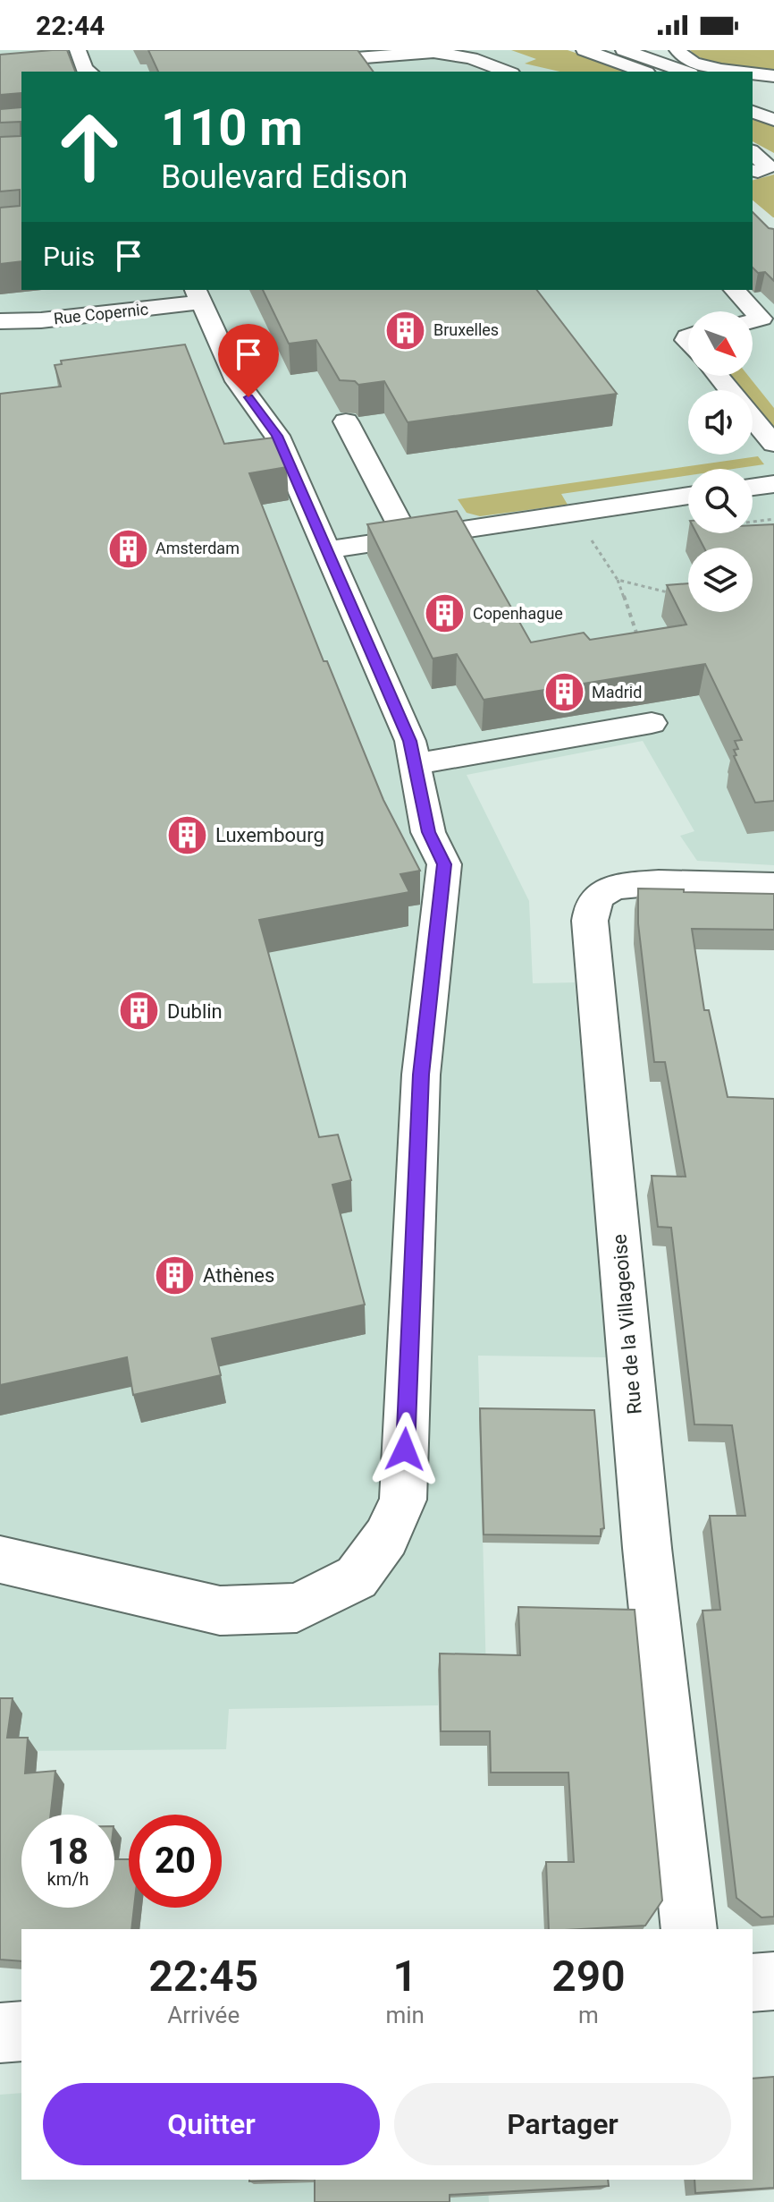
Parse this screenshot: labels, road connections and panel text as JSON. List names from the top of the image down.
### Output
{
  "streets": {
    "street": ["Rue Copernic", "Rue de la Villageoise"]
  },
  "places": {
    "building": [
      "Bruxelles",
      "Amsterdam",
      "Copenhague",
      "Madrid",
      "Luxembourg",
      "Dublin",
      "Athènes"
    ]
  },
  "north": "bottom right",
  "page": {
    "status": "22:44",
    "turn": ["110 m", "Boulevard Edison"],
    "then": "Puis",
    "speed": "18 km/h",
    "limit": "20",
    "eta": [
      "22:45",
      "Arrivée",
      "1",
      "min",
      "290",
      "m"
    ],
    "buttons": ["Quitter", "Partager"]
  }
}
